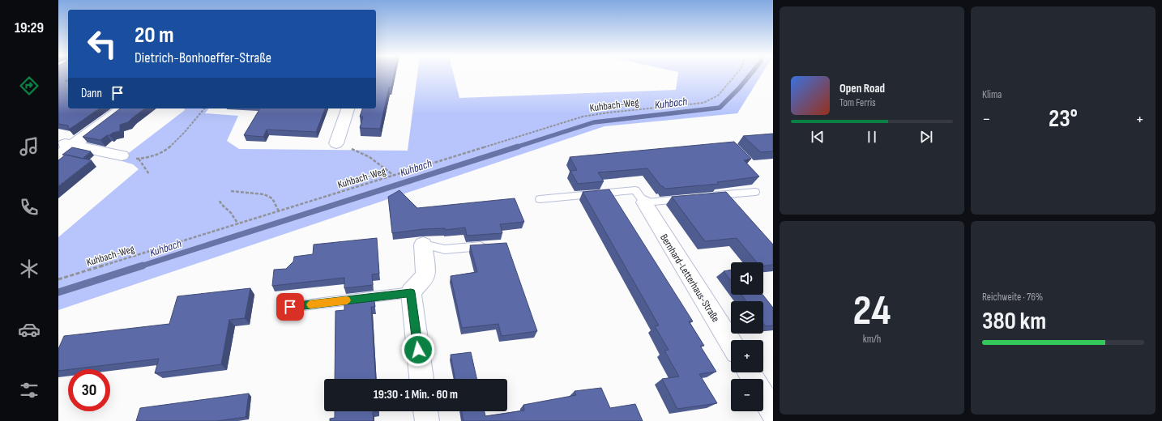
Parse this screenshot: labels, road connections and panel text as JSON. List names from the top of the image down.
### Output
{
  "streets": {
    "street": ["Bernhard-Letterhaus-Straße"],
    "path": ["Kuhbach-Weg"]
  },
  "water": ["Kuhbach"],
  "page": {
    "tabs": "19:29",
    "tile": [
      "Klima",
      ["24", "km/h"],
      ["Reichweite · 76%", "380 km"]
    ],
    "turn": ["20 m", "Dietrich-Bonhoeffer-Straße"],
    "song": ["Open Road", "Tom Ferris"],
    "then": "Dann",
    "heat": ["−", "23°", "+"],
    "map_buttons": ["+", "−"],
    "limit": "30",
    "trip": "19:30 · 1 Min. · 60 m"
  }
}
